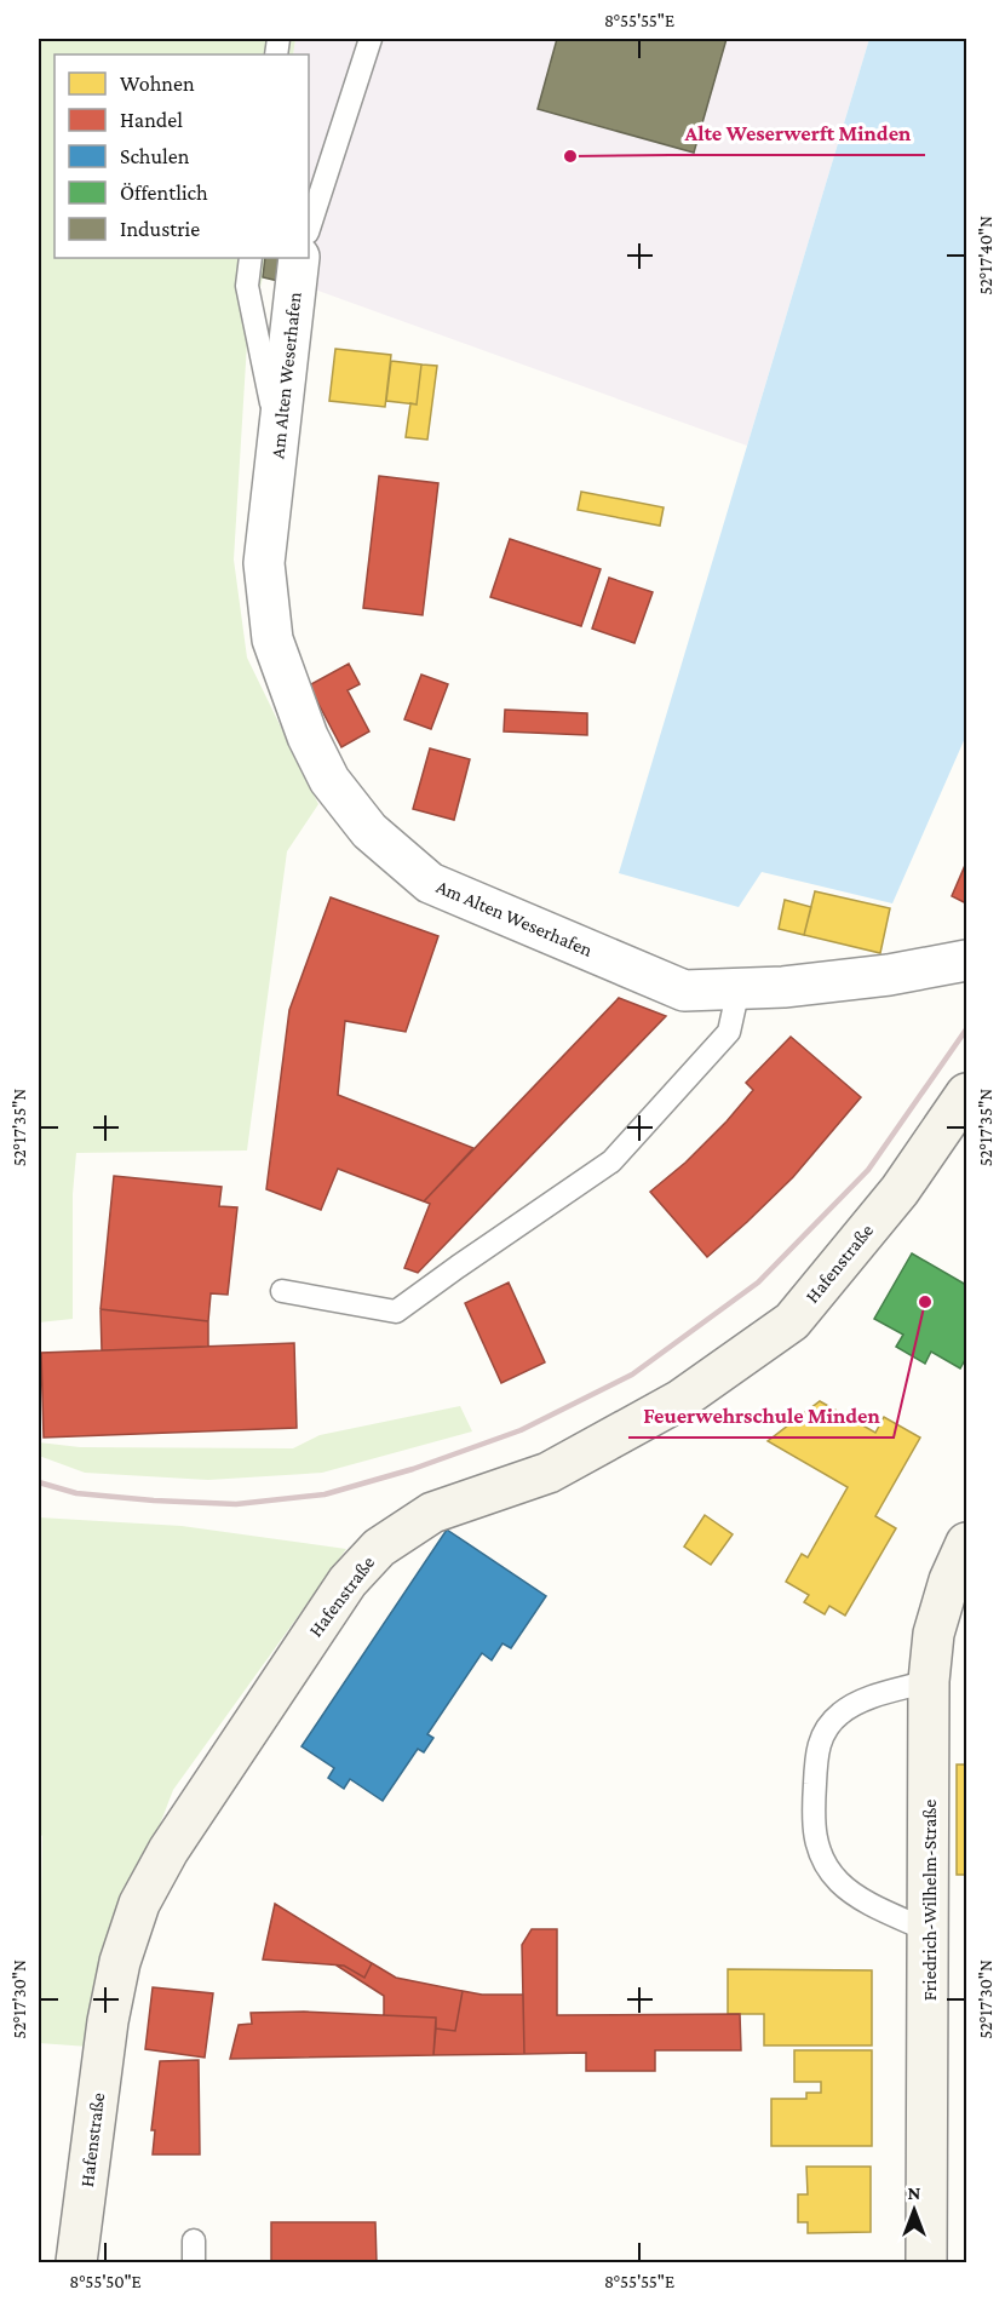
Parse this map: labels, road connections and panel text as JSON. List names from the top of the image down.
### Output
{
  "streets": {
    "main road": ["Hafenstraße", "Friedrich-Wilhelm-Straße"],
    "street": ["Am Alten Weserhafen"]
  },
  "places": ["Alte Weserwerft Minden", "Feuerwehrschule Minden"],
  "legend": [
    "Wohnen",
    "Handel",
    "Schulen",
    "Öffentlich",
    "Industrie"
  ],
  "north": "top",
  "coordinates": [
    "8°55'55\"E",
    "52°17'40\"N",
    "52°17'35\"N",
    "52°17'30\"N",
    "8°55'50\"E"
  ]
}
